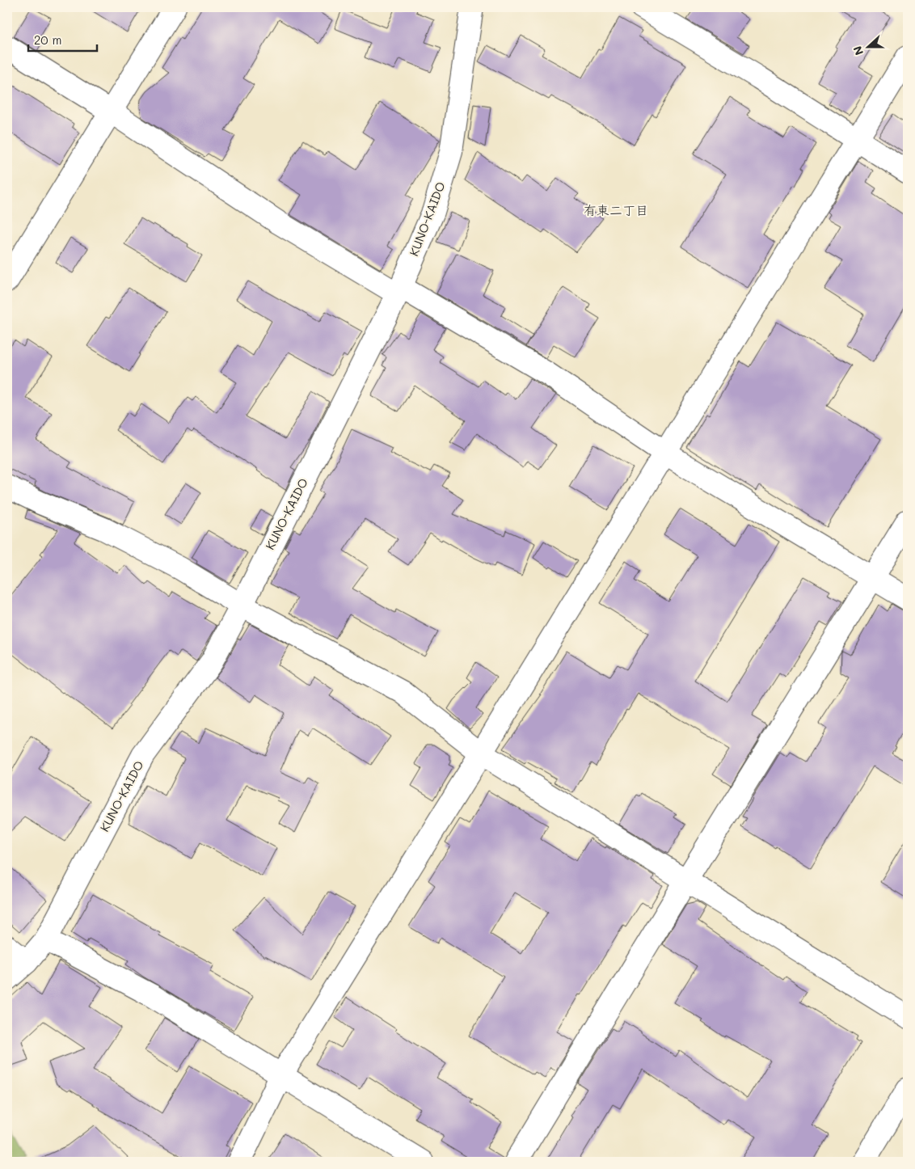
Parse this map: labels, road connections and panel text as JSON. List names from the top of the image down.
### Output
{
  "streets": {
    "street": ["KUNO-KAIDO"]
  },
  "districts": ["有東二丁目"],
  "scale_bar": "20 m",
  "north": "left"
}
